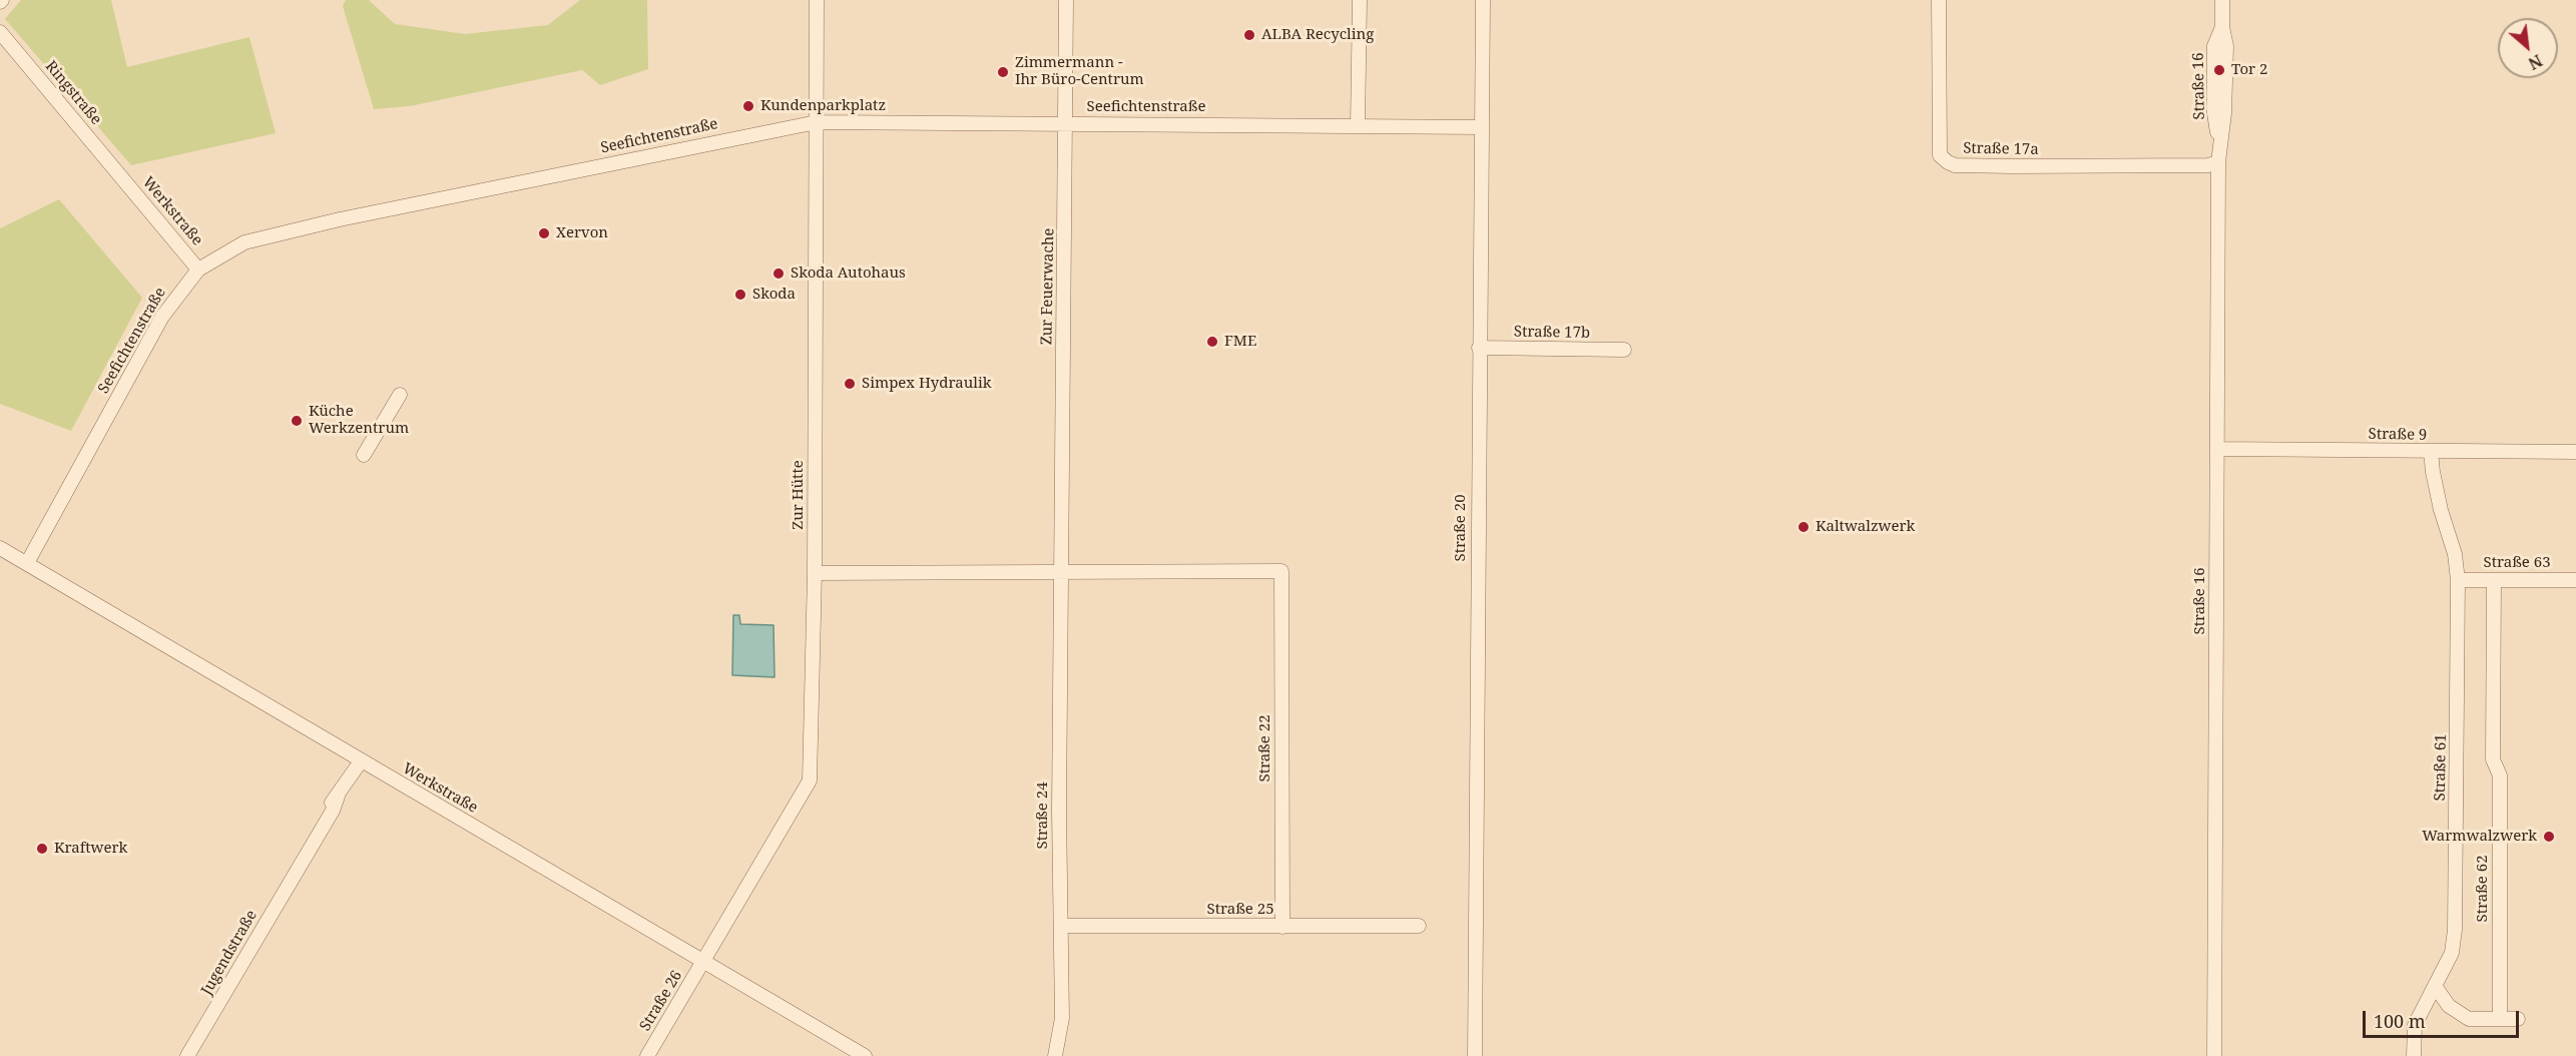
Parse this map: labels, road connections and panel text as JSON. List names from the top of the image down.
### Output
{
  "streets": {
    "street": [
      "Straße 16",
      "Ringstraße",
      "Seefichtenstraße",
      "Straße 17a",
      "Werkstraße",
      "Zur Feuerwache",
      "Straße 17b",
      "Straße 9",
      "Zur Hütte",
      "Straße 20",
      "Straße 63",
      "Straße 22",
      "Straße 61",
      "Straße 24",
      "Straße 62",
      "Straße 25",
      "Jugendstraße",
      "Straße 26"
    ]
  },
  "crossings": [
    ["Straße 16", "Straße 17a"],
    ["Straße 16", "Straße 9"],
    ["Ringstraße", "Werkstraße"],
    ["Seefichtenstraße", "Werkstraße"],
    ["Seefichtenstraße", "Zur Feuerwache"],
    ["Seefichtenstraße", "Zur Hütte"],
    ["Seefichtenstraße", "Straße 20"],
    ["Werkstraße", "Zur Hütte"],
    ["Werkstraße", "Jugendstraße"],
    ["Werkstraße", "Straße 26"],
    ["Zur Feuerwache", "Straße 22"],
    ["Zur Feuerwache", "Straße 24"],
    ["Straße 17b", "Straße 20"],
    ["Straße 9", "Straße 61"],
    ["Zur Hütte", "Straße 26"],
    ["Straße 63", "Straße 61"],
    ["Straße 63", "Straße 62"],
    ["Straße 22", "Straße 24"],
    ["Straße 22", "Straße 25"],
    ["Straße 24", "Straße 25"]
  ],
  "places": [
    "ALBA Recycling",
    "Tor 2",
    "Zimmermann - Ihr Büro-Centrum",
    "Kundenparkplatz",
    "Xervon",
    "Skoda Autohaus",
    "Skoda",
    "FME",
    "Simpex Hydraulik",
    "Küche Werkzentrum",
    "Kaltwalzwerk",
    "Warmwalzwerk",
    "Kraftwerk"
  ],
  "scale_bar": "100 m",
  "north": "bottom right"
}
